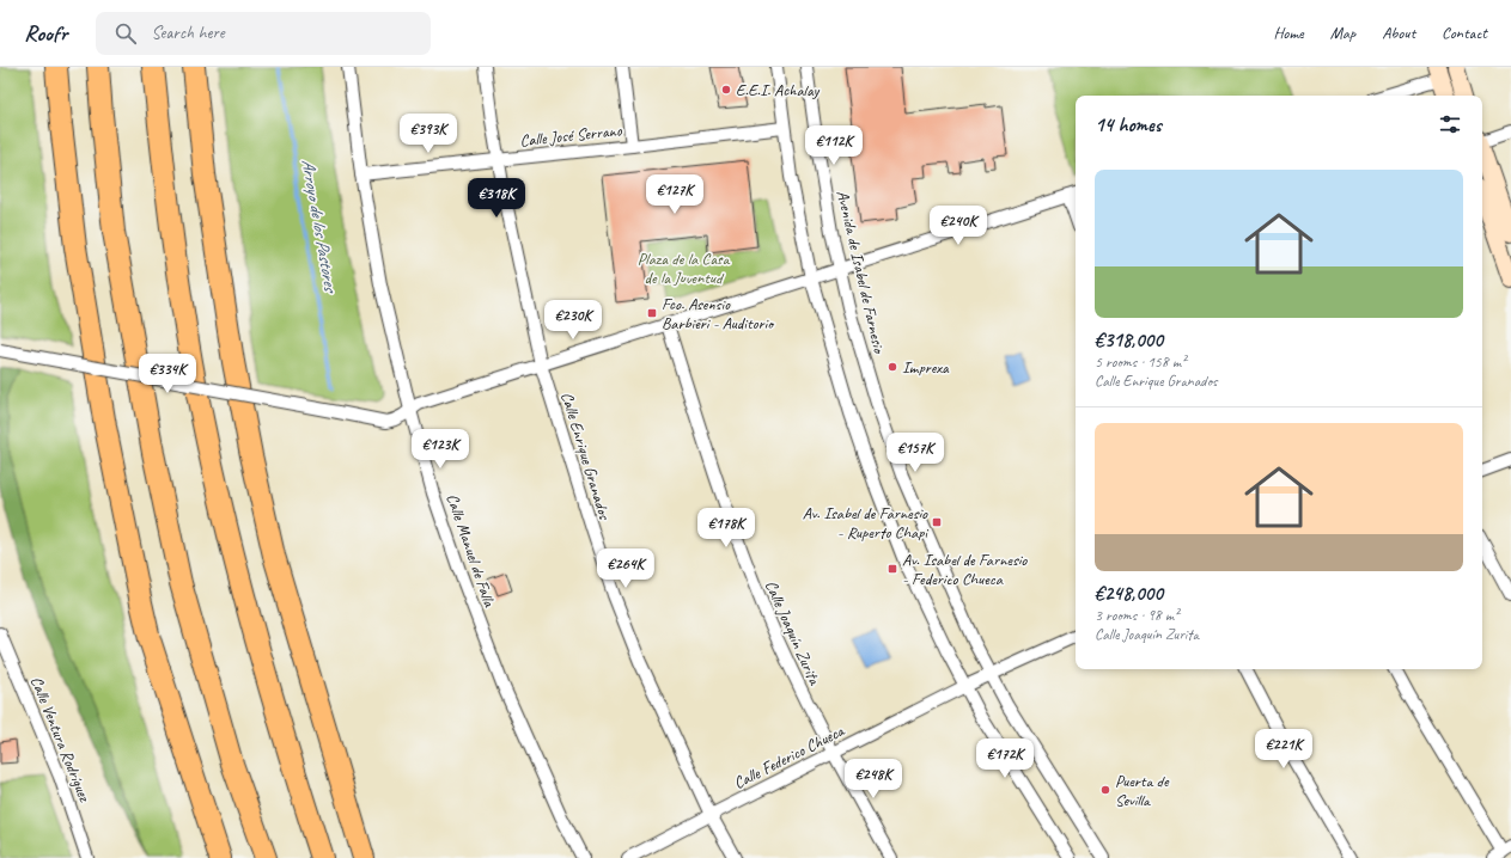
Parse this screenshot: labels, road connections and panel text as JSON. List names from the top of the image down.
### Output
{
  "streets": {
    "street": [
      "Calle José Serrano",
      "Avenida de Isabel de Farnesio",
      "Calle Enrique Granados",
      "Calle Manuel de Falla",
      "Calle Joaquín Zurita",
      "Calle Ventura Rodríguez",
      "Calle Federico Chueca"
    ]
  },
  "crossings": [
    ["Calle José Serrano", "Calle Enrique Granados"],
    ["Calle José Serrano", "Calle Manuel de Falla"],
    ["Avenida de Isabel de Farnesio", "Calle Federico Chueca"],
    ["Calle Enrique Granados", "Calle Federico Chueca"],
    ["Calle Joaquín Zurita", "Calle Federico Chueca"]
  ],
  "water": ["Arroyo de los Pastores"],
  "parks": ["Plaza de la Casa de la Juventud"],
  "places": {
    "other": ["E.E.I. Achalay", "Imprexa", "Puerta de Sevilla"],
    "transit": ["Fco. Asensio Barbieri - Auditorio", "Av. Isabel de Farnesio - Ruperto Chapi", "Av. Isabel de Farnesio - Federico Chueca"]
  },
  "page": {
    "header": "Roofr",
    "search": "Search here",
    "nav": [
      "Home",
      "Map",
      "About",
      "Contact"
    ],
    "heading": "14 homes",
    "price": [
      "€393K",
      "€112K",
      "€127K",
      "€318K",
      "€240K",
      "€230K",
      "€334K",
      "€123K",
      "€157K",
      "€178K",
      "€264K",
      "€221K",
      "€172K",
      "€248K"
    ],
    "list": [
      {
        "name": "€318,000",
        "note": "5 rooms · 158 m² · Calle Enrique Granados"
      },
      {
        "name": "€248,000",
        "note": "3 rooms · 98 m² · Calle Joaquín Zurita"
      }
    ]
  }
}
